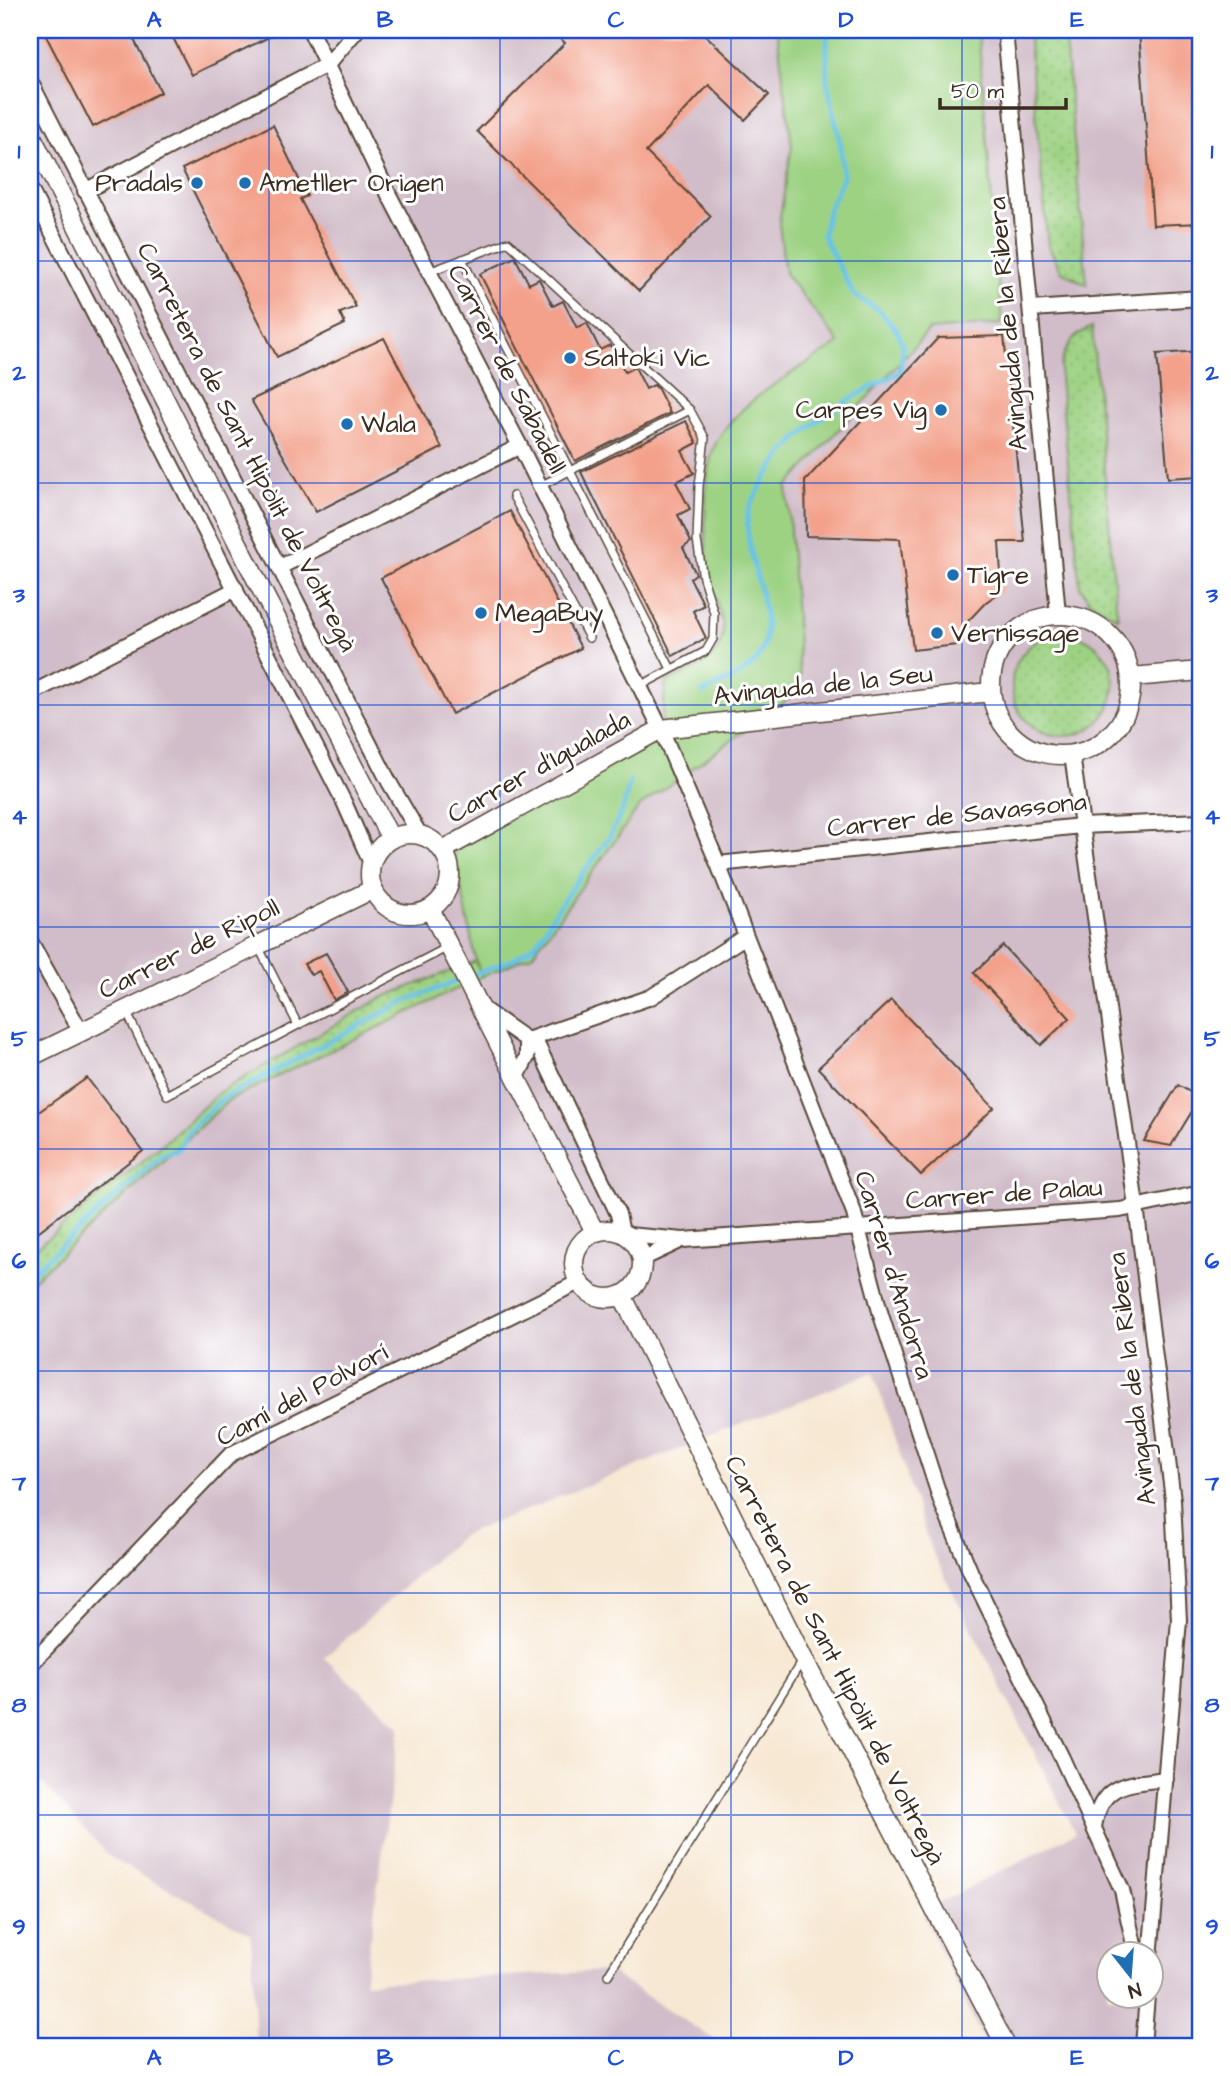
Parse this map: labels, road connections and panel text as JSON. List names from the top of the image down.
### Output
{
  "streets": {
    "street": [
      "Avinguda de la Ribera",
      "Carrer de Sabadell",
      "Carretera de Sant Hipòlit de Voltregà",
      "Avinguda de la Seu",
      "Carrer d'Igualada",
      "Carrer de Savassona",
      "Carrer de Ripoll",
      "Carrer de Palau",
      "Carrer d'Andorra",
      "Camí del Polvorí"
    ]
  },
  "crossings": [
    ["Avinguda de la Ribera", "Avinguda de la Seu"],
    ["Avinguda de la Ribera", "Carrer de Savassona"],
    ["Avinguda de la Ribera", "Carrer de Palau"],
    ["Carrer de Sabadell", "Avinguda de la Seu"],
    ["Carrer de Sabadell", "Carrer d'Igualada"],
    ["Carrer de Sabadell", "Carrer d'Andorra"],
    ["Carretera de Sant Hipòlit de Voltregà", "Carrer d'Igualada"],
    ["Carretera de Sant Hipòlit de Voltregà", "Carrer de Ripoll"],
    ["Carretera de Sant Hipòlit de Voltregà", "Carrer de Palau"],
    ["Carretera de Sant Hipòlit de Voltregà", "Camí del Polvorí"],
    ["Avinguda de la Seu", "Carrer d'Igualada"],
    ["Avinguda de la Seu", "Carrer d'Andorra"],
    ["Carrer d'Igualada", "Carrer de Ripoll"],
    ["Carrer d'Igualada", "Carrer d'Andorra"],
    ["Carrer de Savassona", "Carrer d'Andorra"],
    ["Carrer de Palau", "Carrer d'Andorra"],
    ["Carrer de Palau", "Camí del Polvorí"]
  ],
  "places": [
    "Pradals",
    "Ametller Origen",
    "Saltoki Vic",
    "Carpes Vig",
    "Wala",
    "Tigre",
    "MegaBuy",
    "Vernissage"
  ],
  "scale_bar": "50 m",
  "north": "bottom",
  "grid": {
    "columns": [
      "A",
      "B",
      "C",
      "D",
      "E"
    ],
    "rows": [
      "1",
      "2",
      "3",
      "4",
      "5",
      "6",
      "7",
      "8",
      "9"
    ]
  }
}
